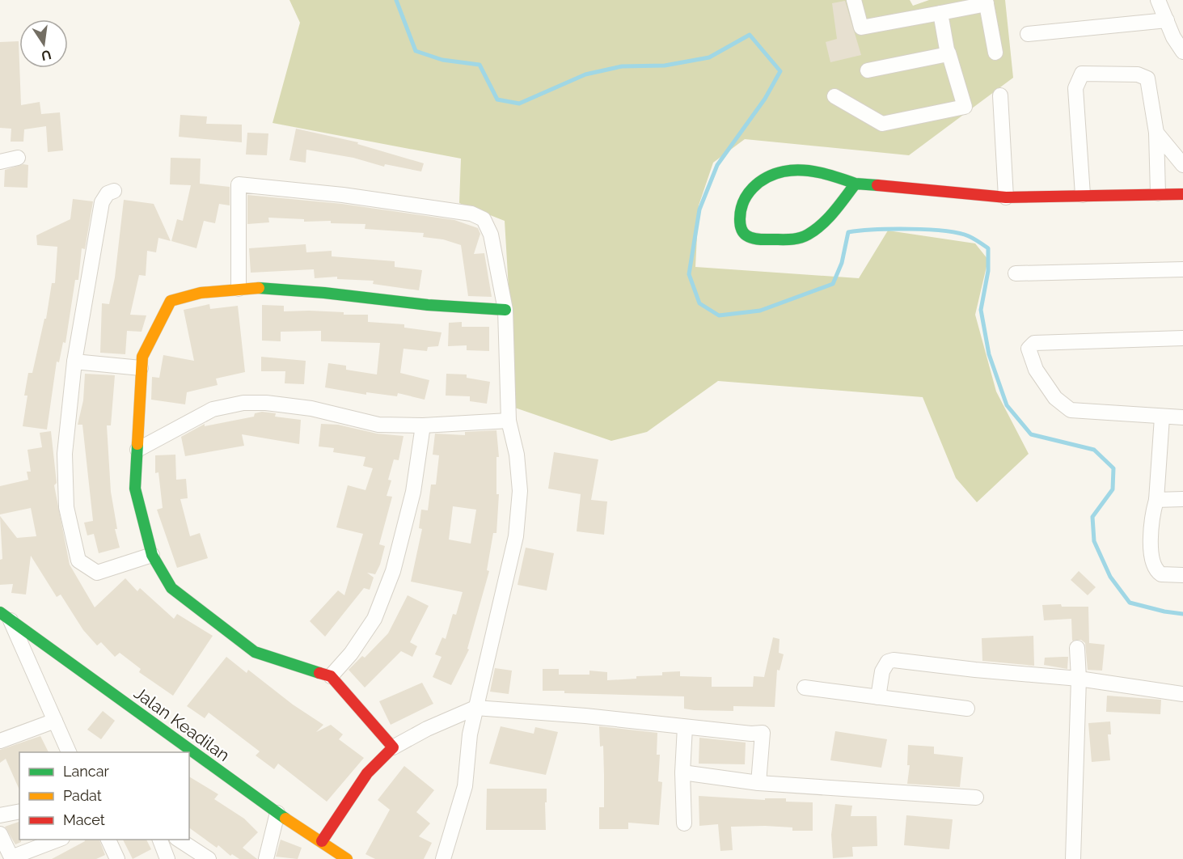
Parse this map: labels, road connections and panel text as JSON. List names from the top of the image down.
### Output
{
  "streets": {
    "street": ["Jalan Keadilan"]
  },
  "legend": ["Lancar", "Padat", "Macet"],
  "north": "bottom"
}
